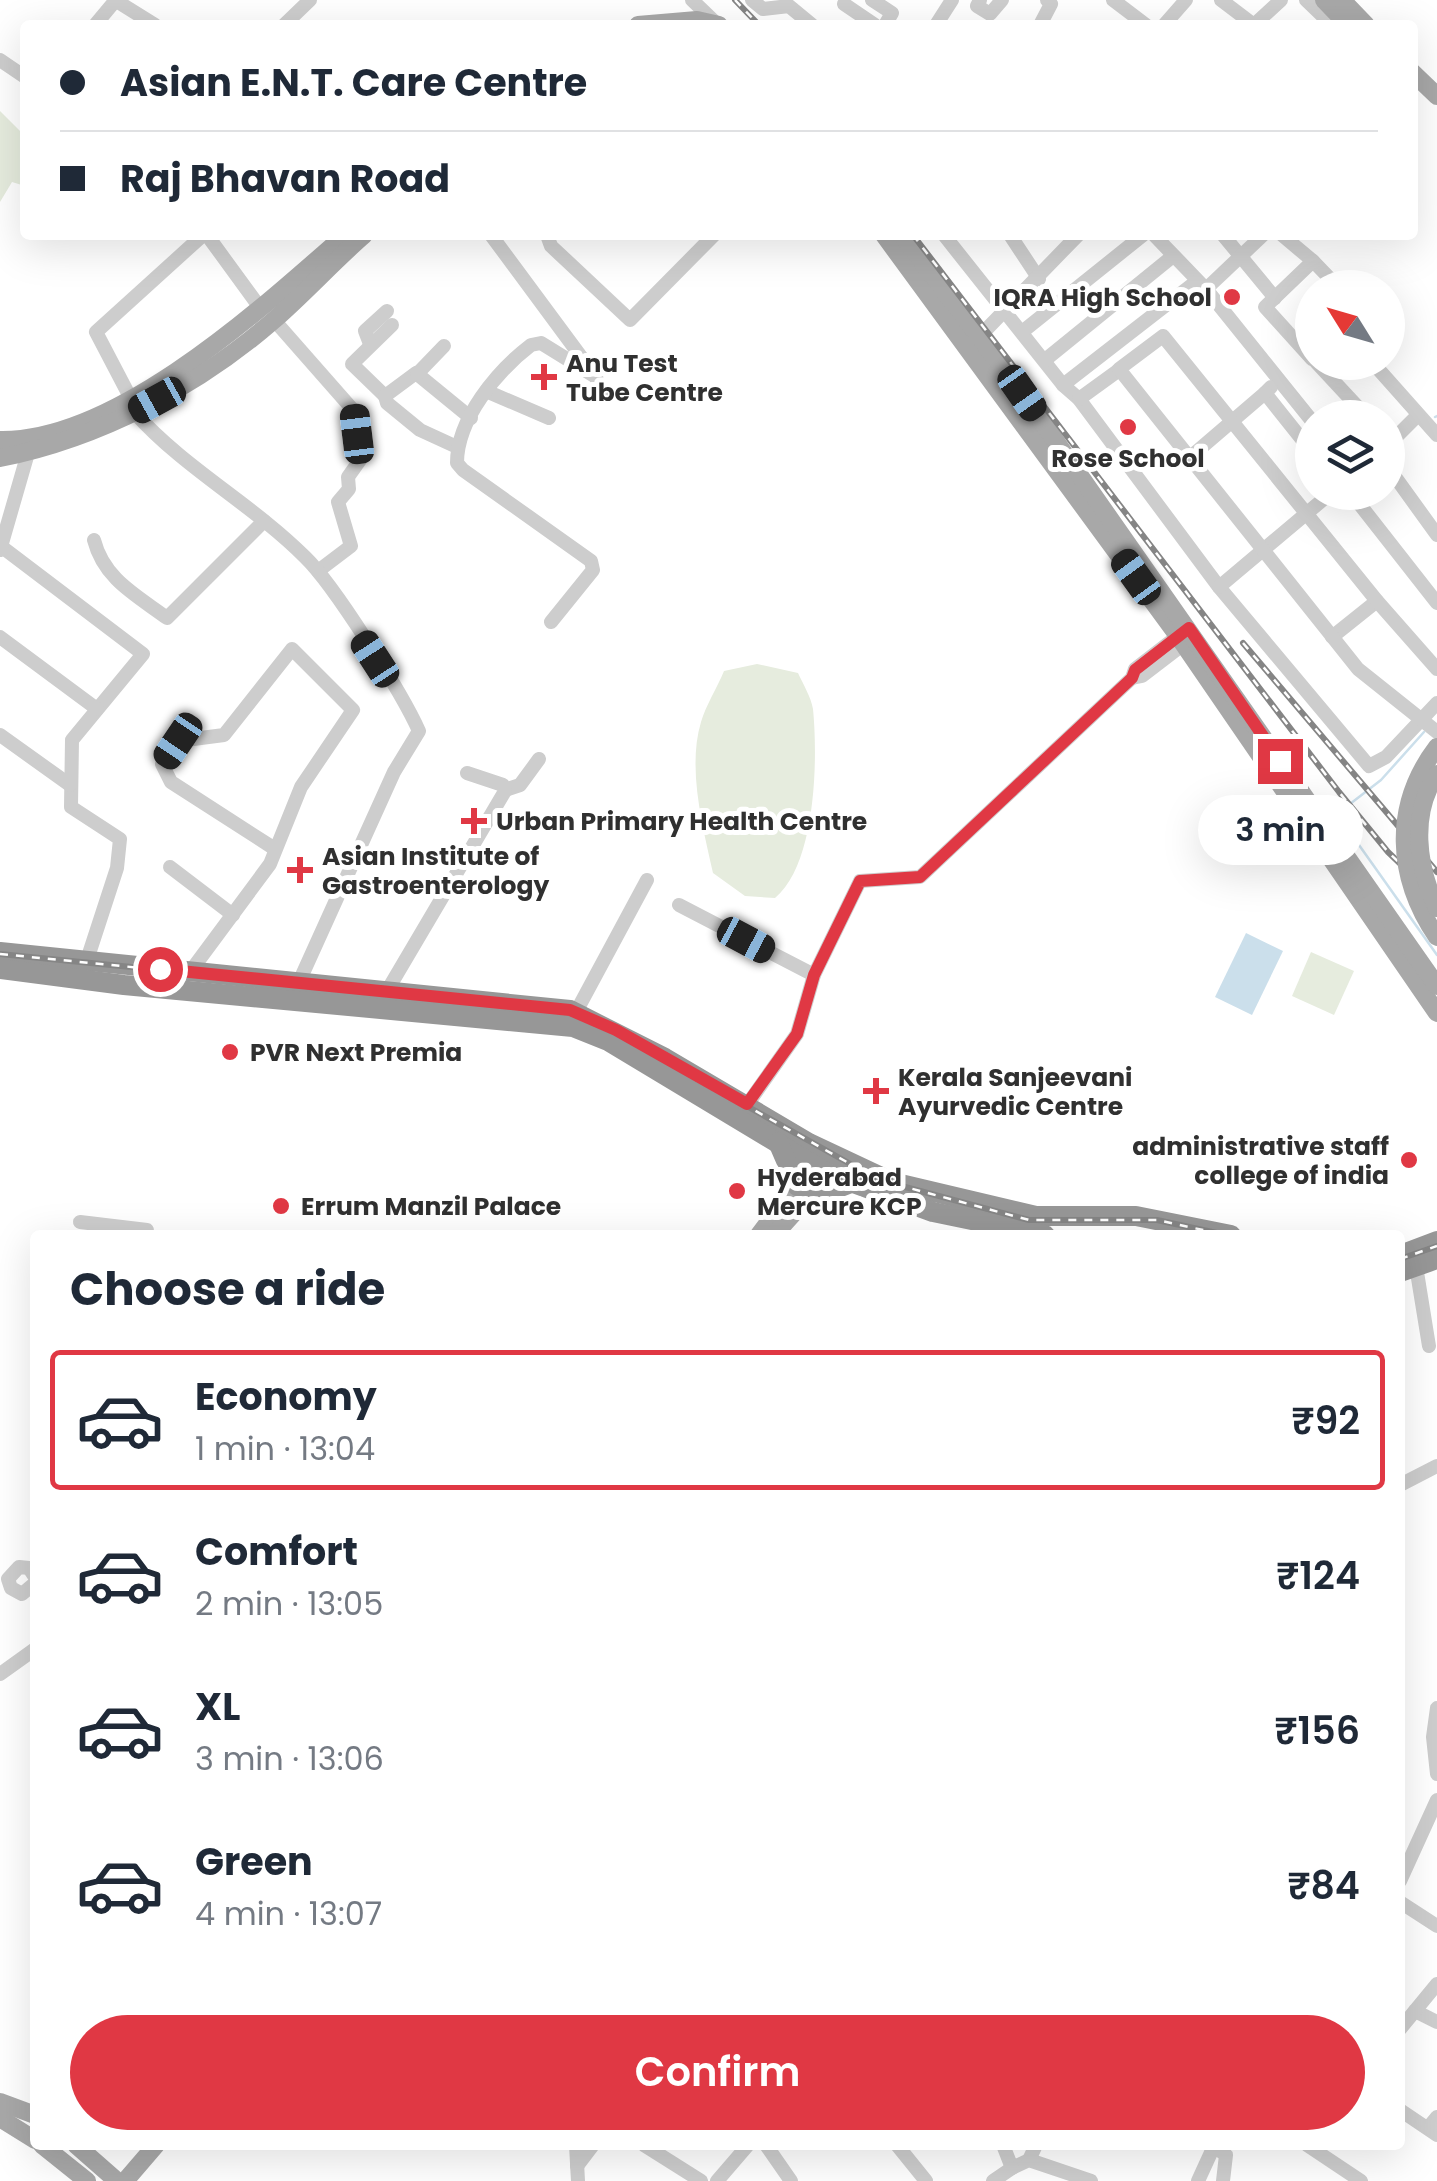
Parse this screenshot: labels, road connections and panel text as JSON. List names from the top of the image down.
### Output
{
  "places": {
    "other": [
      "IQRA High School",
      "Rose School",
      "PVR Next Premia",
      "administrative staff college of india",
      "Hyderabad Mercure KCP",
      "Errum Manzil Palace"
    ],
    "health": [
      "Anu Test Tube Centre",
      "Urban Primary Health Centre",
      "Asian Institute of Gastroenterology",
      "Kerala Sanjeevani Ayurvedic Centre"
    ]
  },
  "north": "top left",
  "page": {
    "banner": ["Asian E.N.T. Care Centre", "Raj Bhavan Road"],
    "bubble": "3 min",
    "heading": "Choose a ride",
    "list": [
      {
        "name": "Economy",
        "note": "1 min · 13:04",
        "value": "₹92"
      },
      {
        "name": "Comfort",
        "note": "2 min · 13:05",
        "value": "₹124"
      },
      {
        "name": "XL",
        "note": "3 min · 13:06",
        "value": "₹156"
      },
      {
        "name": "Green",
        "note": "4 min · 13:07",
        "value": "₹84"
      }
    ],
    "buttons": "Confirm"
  }
}
